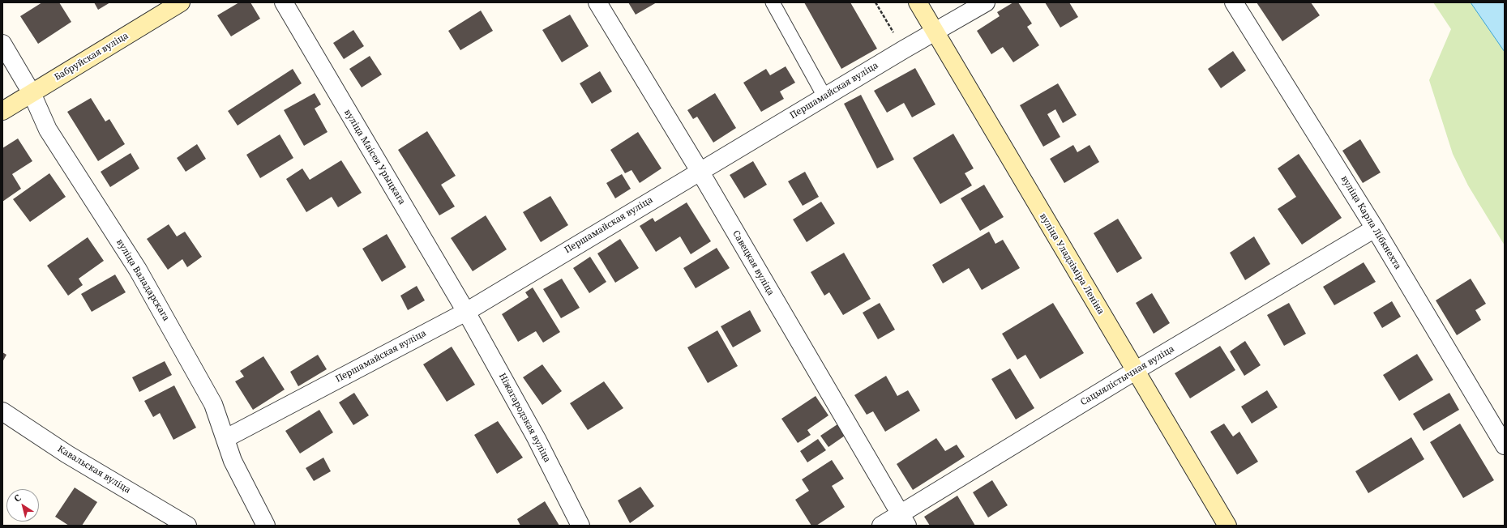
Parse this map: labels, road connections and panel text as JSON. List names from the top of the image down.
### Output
{
  "streets": {
    "main road": ["Бабруйская вуліца", "вуліца Уладзіміра Леніна"],
    "street": [
      "Першамайская вуліца",
      "вуліца Маісея Урыцкага",
      "вуліца Карла Лібкнехта",
      "Савецкая вуліца",
      "вуліца Валадарскага",
      "Сацыялістычная вуліца",
      "Ніжагародзкая вуліца",
      "Кавальская вуліца"
    ]
  },
  "crossings": [
    ["Бабруйская вуліца", "вуліца Валадарскага"],
    ["Першамайская вуліца", "вуліца Маісея Урыцкага"],
    ["Першамайская вуліца", "Савецкая вуліца"],
    ["Першамайская вуліца", "вуліца Уладзіміра Леніна"],
    ["Першамайская вуліца", "вуліца Валадарскага"],
    ["Першамайская вуліца", "Ніжагародзкая вуліца"],
    ["вуліца Маісея Урыцкага", "Ніжагародзкая вуліца"],
    ["вуліца Карла Лібкнехта", "Сацыялістычная вуліца"],
    ["Савецкая вуліца", "Сацыялістычная вуліца"],
    ["вуліца Уладзіміра Леніна", "Сацыялістычная вуліца"]
  ],
  "north": "top left"
}
